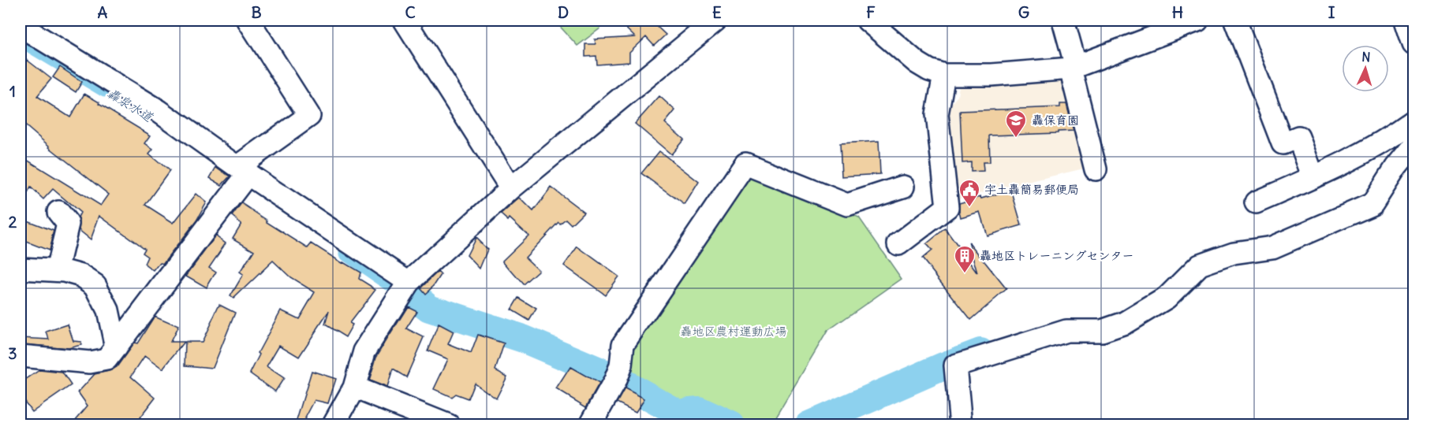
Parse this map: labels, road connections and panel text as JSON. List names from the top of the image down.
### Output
{
  "water": ["轟泉水道"],
  "parks": ["轟地区農村運動広場"],
  "places": {
    "school or university": ["轟保育園"],
    "public building": ["宇土轟簡易郵便局"],
    "building": ["轟地区トレーニングセンター"]
  },
  "north": "top",
  "grid": {
    "columns": [
      "A",
      "B",
      "C",
      "D",
      "E",
      "F",
      "G",
      "H",
      "I"
    ],
    "rows": ["1", "2", "3"]
  }
}
